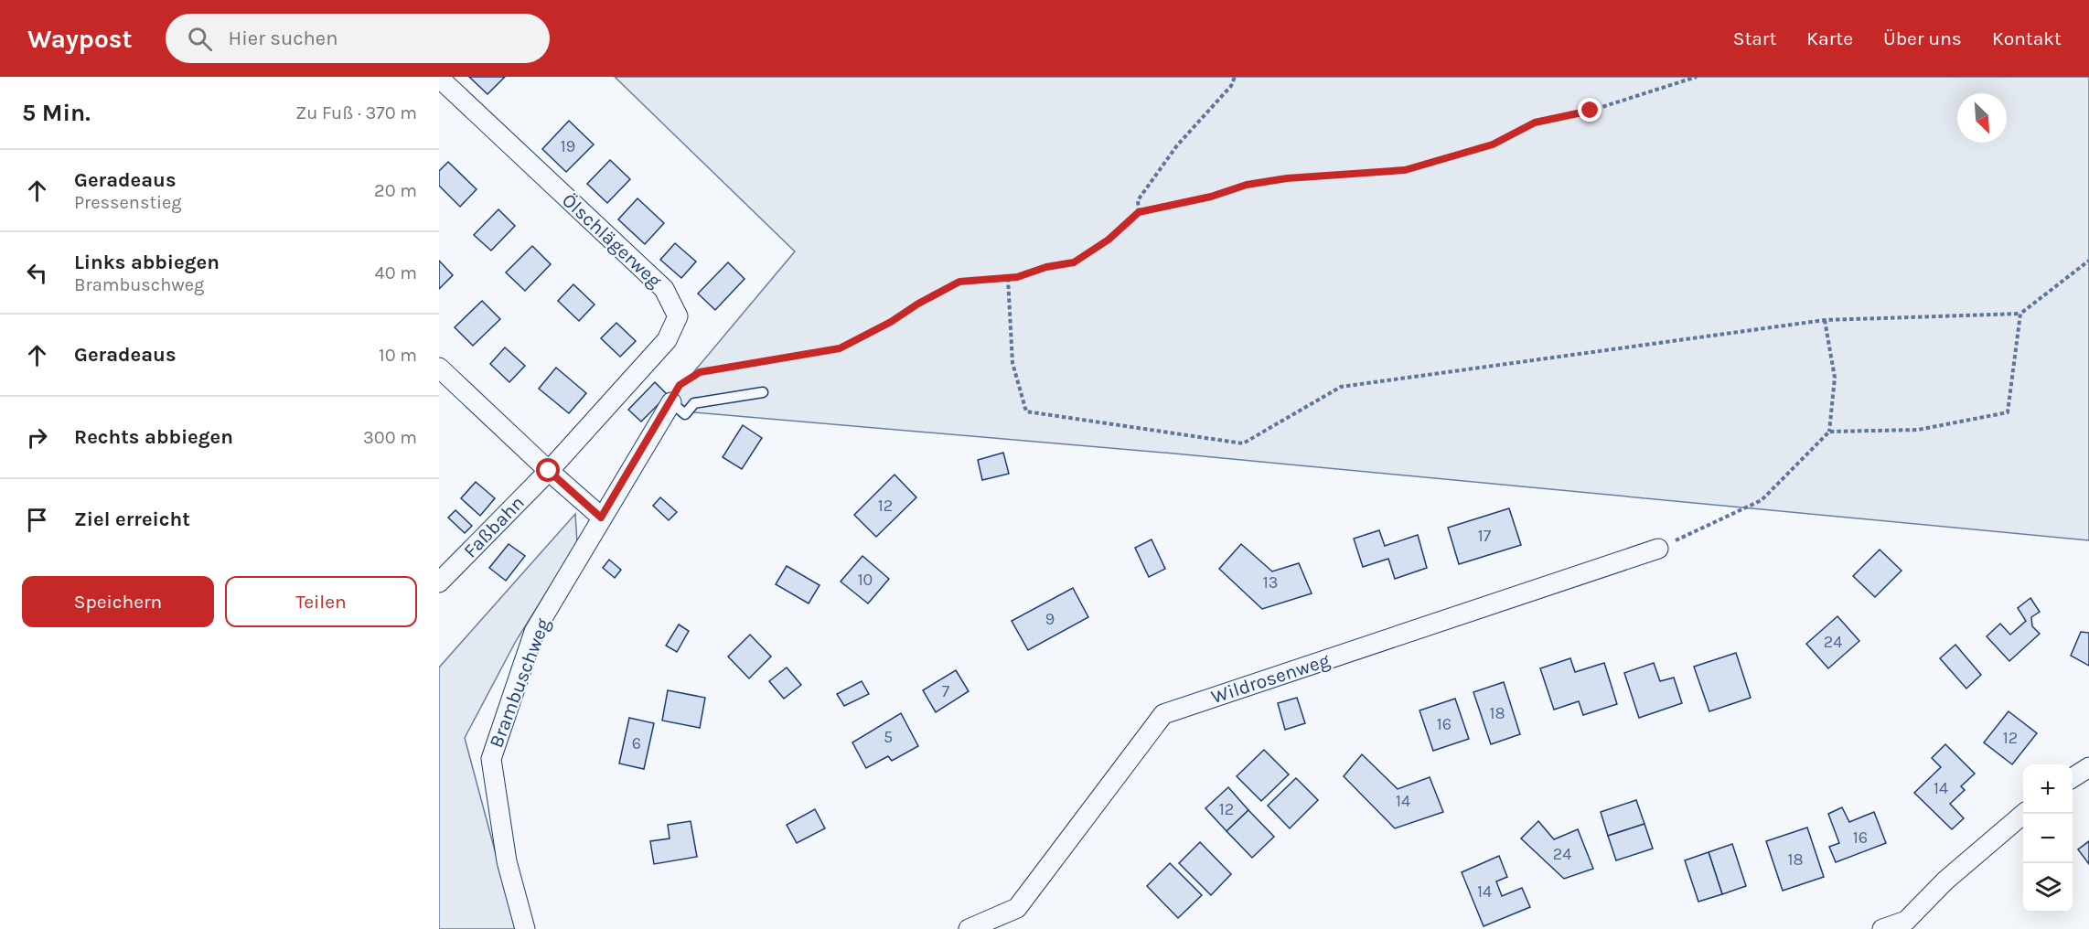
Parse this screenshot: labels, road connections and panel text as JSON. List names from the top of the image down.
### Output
{
  "streets": {
    "street": [
      "Ölschlägerweg",
      "Faßbahn",
      "Wildrosenweg",
      "Brambuschweg"
    ]
  },
  "crossings": [
    ["Ölschlägerweg", "Faßbahn"]
  ],
  "house_numbers": [
    "19",
    "12",
    "17",
    "10",
    "13",
    "9",
    "24",
    "7",
    "18",
    "16",
    "5",
    "12",
    "6",
    "14",
    "14",
    "12",
    "16",
    "24",
    "18",
    "14"
  ],
  "north": "bottom right",
  "page": {
    "header": "Waypost",
    "search": "Hier suchen",
    "nav": [
      "Start",
      "Karte",
      "Über uns",
      "Kontakt"
    ],
    "heading": ["5 Min.", "Zu Fuß · 370 m"],
    "list": [
      ["Geradeaus", "Pressenstieg", "20 m"],
      ["Links abbiegen", "Brambuschweg", "40 m"],
      ["Geradeaus", "10 m"],
      ["Rechts abbiegen", "300 m"],
      "Ziel erreicht"
    ],
    "buttons": ["Speichern", "Teilen"],
    "map_buttons": ["+", "−"]
  }
}
